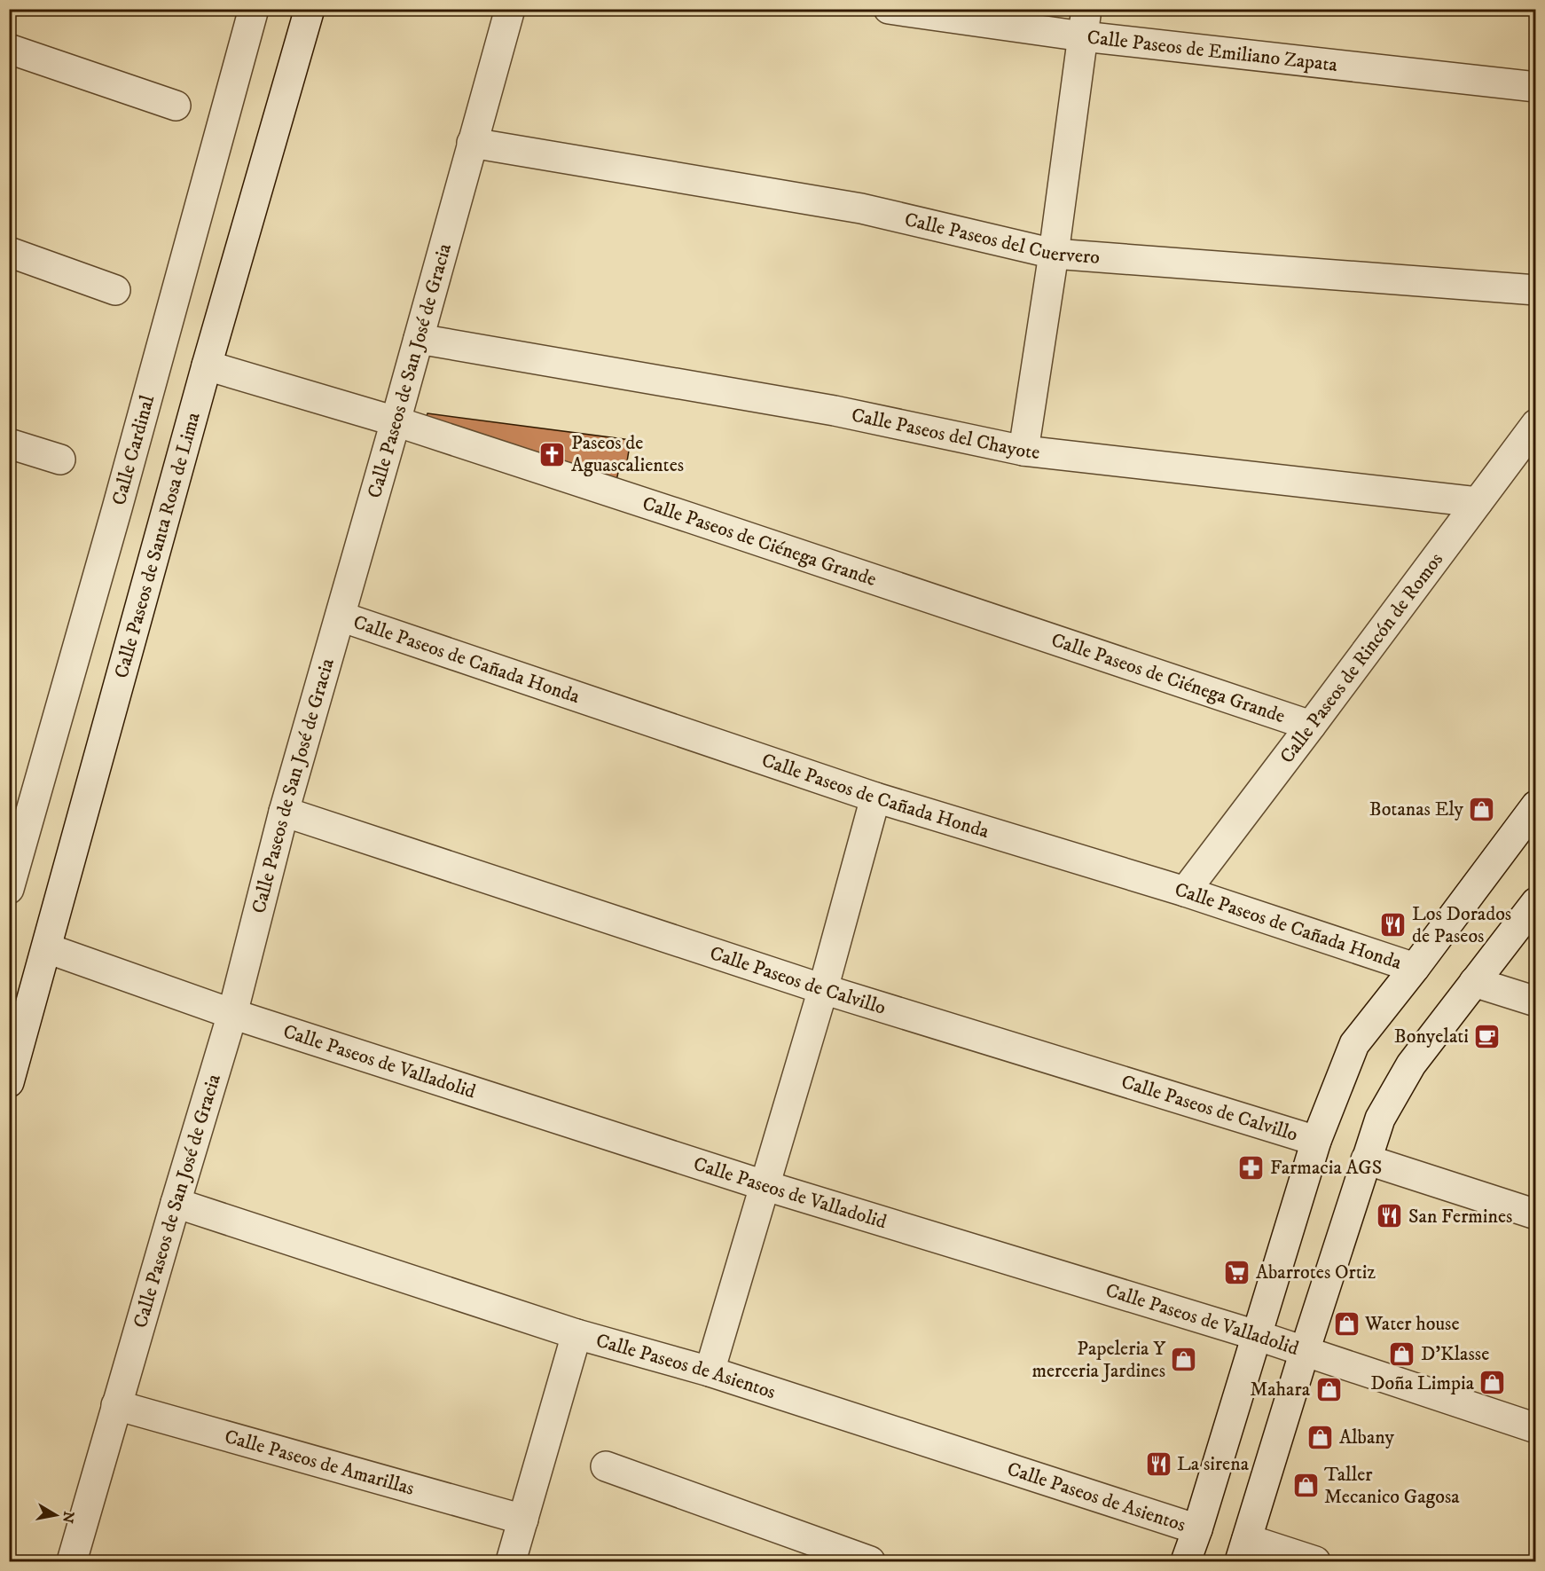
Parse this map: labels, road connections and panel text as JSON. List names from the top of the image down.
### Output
{
  "streets": {
    "street": [
      "Calle Paseos de Emiliano Zapata",
      "Calle Paseos del Cuervero",
      "Calle Paseos de San José de Gracia",
      "Calle Paseos del Chayote",
      "Calle Cardinal",
      "Calle Paseos de Ciénega Grande",
      "Calle Paseos de Santa Rosa de Lima",
      "Calle Paseos de Rincón de Romos",
      "Calle Paseos de Cañada Honda",
      "Calle Paseos de Calvillo",
      "Calle Paseos de Valladolid",
      "Calle Paseos de Asientos",
      "Calle Paseos de Amarillas"
    ]
  },
  "crossings": [
    ["Calle Paseos del Cuervero", "Calle Paseos de San José de Gracia"],
    ["Calle Paseos de San José de Gracia", "Calle Paseos del Chayote"],
    ["Calle Paseos de San José de Gracia", "Calle Paseos de Ciénega Grande"],
    ["Calle Paseos de San José de Gracia", "Calle Paseos de Cañada Honda"],
    ["Calle Paseos de San José de Gracia", "Calle Paseos de Calvillo"],
    ["Calle Paseos de San José de Gracia", "Calle Paseos de Valladolid"],
    ["Calle Paseos de San José de Gracia", "Calle Paseos de Asientos"],
    ["Calle Paseos de San José de Gracia", "Calle Paseos de Amarillas"],
    ["Calle Paseos del Chayote", "Calle Paseos de Rincón de Romos"],
    ["Calle Paseos de Ciénega Grande", "Calle Paseos de Santa Rosa de Lima"],
    ["Calle Paseos de Ciénega Grande", "Calle Paseos de Rincón de Romos"],
    ["Calle Paseos de Santa Rosa de Lima", "Calle Paseos de Valladolid"],
    ["Calle Paseos de Rincón de Romos", "Calle Paseos de Cañada Honda"]
  ],
  "places": {
    "church": ["Paseos de Aguascalientes"],
    "shop": [
      "Botanas Ely",
      "Water house",
      "D'Klasse",
      "Papeleria Y merceria Jardines",
      "Doña Limpia",
      "Mahara",
      "Albany",
      "Taller Mecanico Gagosa"
    ],
    "restaurant": ["Los Dorados de Paseos", "San Fermines", "La sirena"],
    "cafe": ["Bonyelati"],
    "pharmacy": ["Farmacia AGS"],
    "supermarket": ["Abarrotes Ortiz"]
  },
  "north": "right"
}
